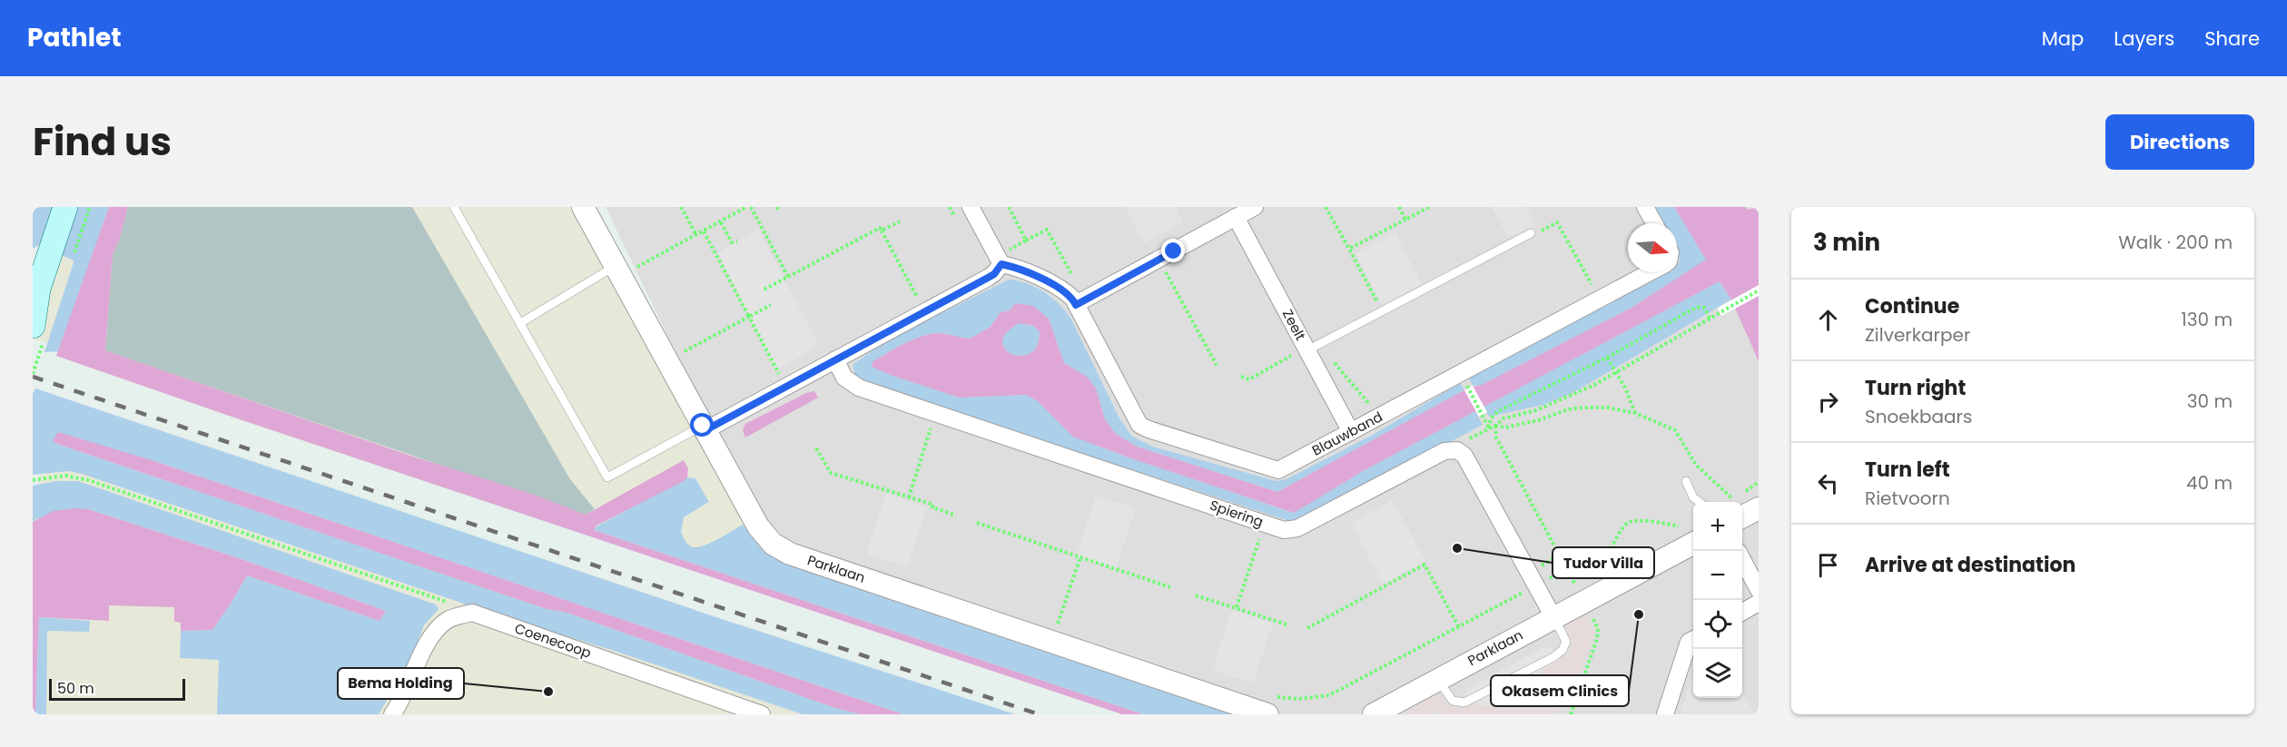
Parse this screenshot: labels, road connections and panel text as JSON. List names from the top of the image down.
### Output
{
  "streets": {
    "street": [
      "Zeelt",
      "Blauwband",
      "Spiering",
      "Parklaan",
      "Coenecoop"
    ]
  },
  "crossings": [
    ["Zeelt", "Blauwband"]
  ],
  "places": ["Tudor Villa", "Okasem Clinics", "Bema Holding"],
  "scale_bar": "50 m",
  "north": "right",
  "page": {
    "header": "Pathlet",
    "nav": ["Map", "Layers", "Share"],
    "title": "Find us",
    "buttons": "Directions",
    "heading": ["3 min", "Walk · 200 m"],
    "list": [
      ["Continue", "Zilverkarper", "130 m"],
      ["Turn right", "Snoekbaars", "30 m"],
      ["Turn left", "Rietvoorn", "40 m"],
      "Arrive at destination"
    ],
    "map_buttons": ["+", "−"],
    "scale": "50 m"
  }
}
